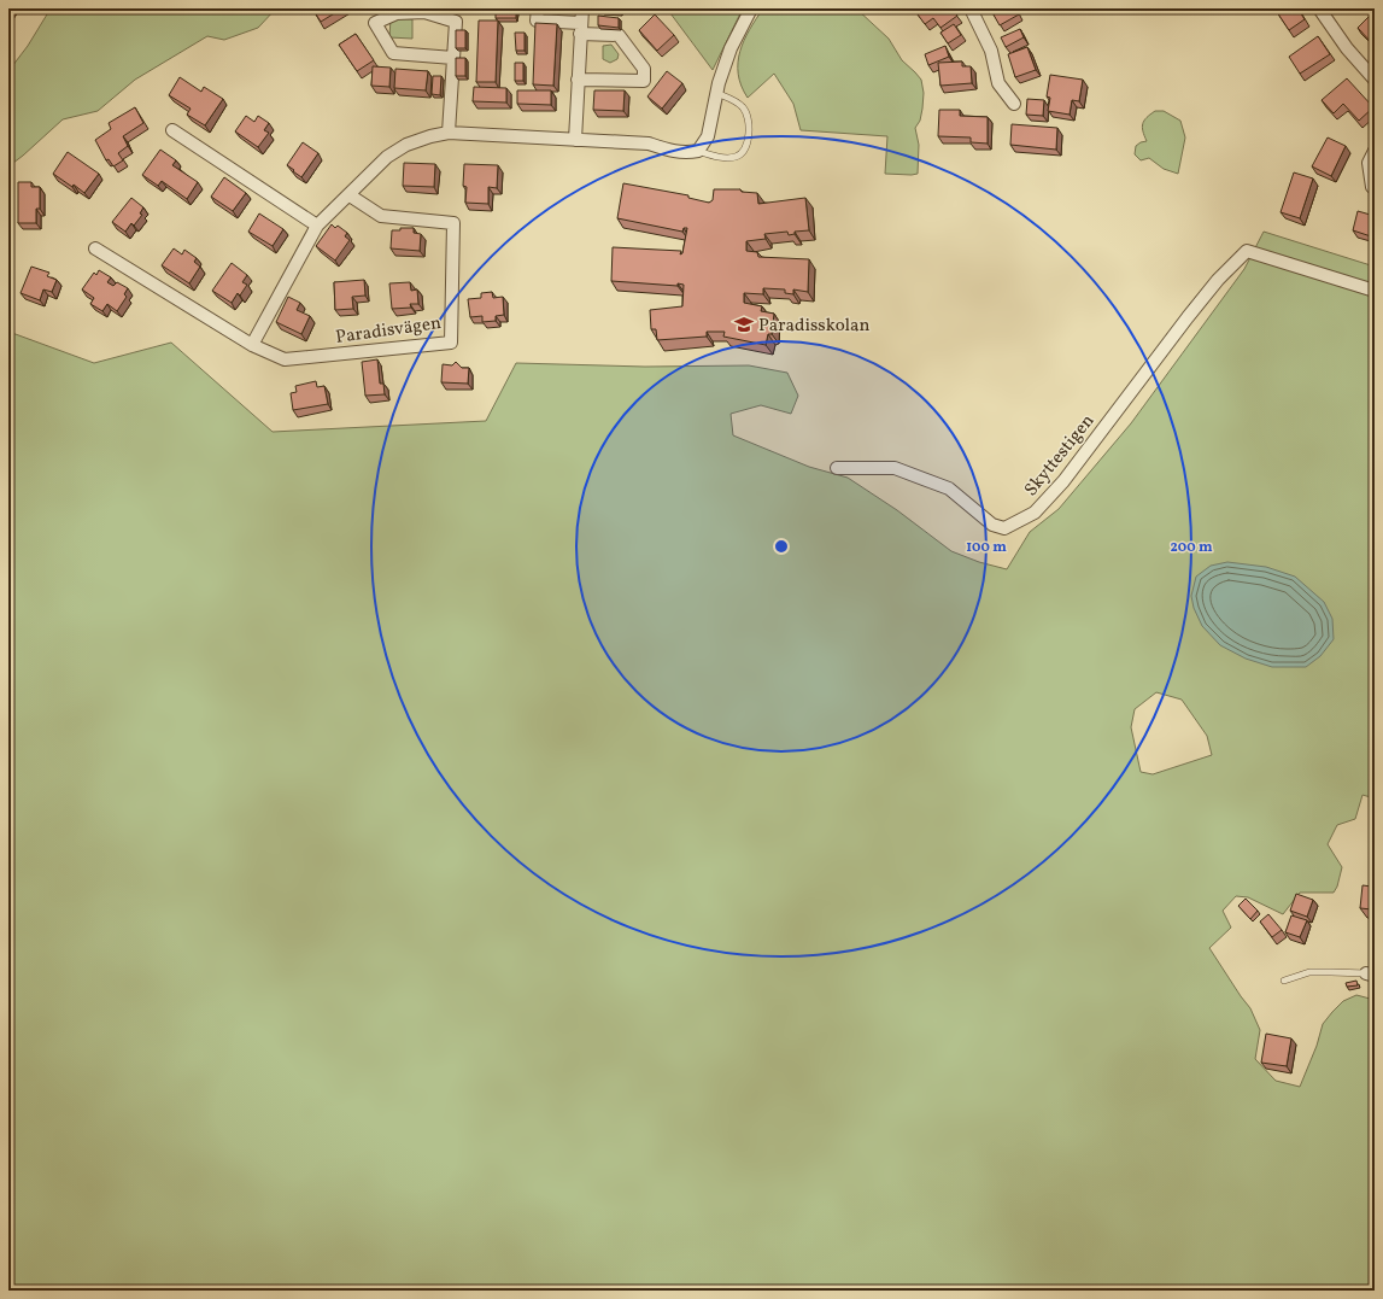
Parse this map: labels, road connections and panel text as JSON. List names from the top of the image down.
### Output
{
  "streets": {
    "street": ["Paradisvägen", "Skyttestigen"]
  },
  "places": {
    "school or university": ["Paradisskolan"]
  },
  "rings": ["100 m", "200 m"]
}
